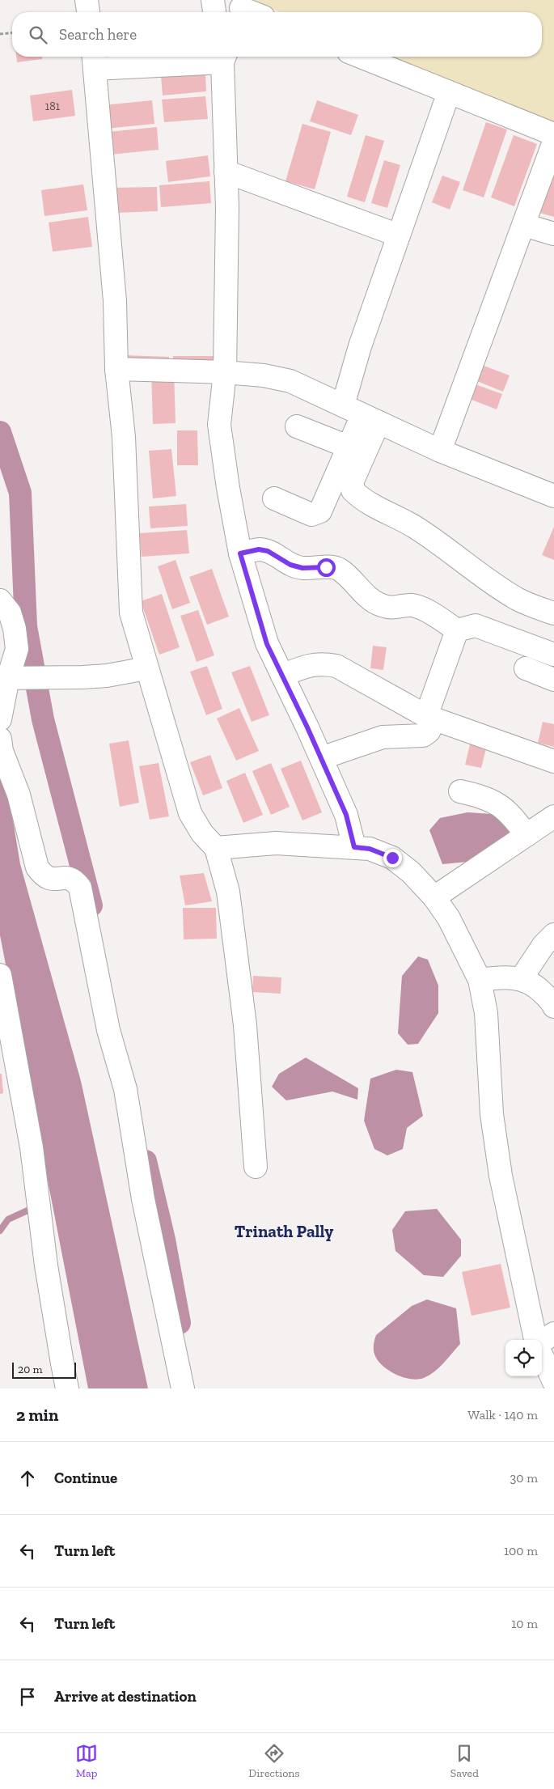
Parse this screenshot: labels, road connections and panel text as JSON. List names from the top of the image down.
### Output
{
  "districts": ["Trinath Pally"],
  "house_numbers": ["181"],
  "scale_bar": "20 m",
  "page": {
    "search": "Search here",
    "scale": "20 m",
    "heading": ["2 min", "Walk · 140 m"],
    "list": [
      ["Continue", "30 m"],
      ["Turn left", "100 m"],
      ["Turn left", "10 m"],
      "Arrive at destination"
    ],
    "nav": ["Map", "Directions", "Saved"]
  }
}
